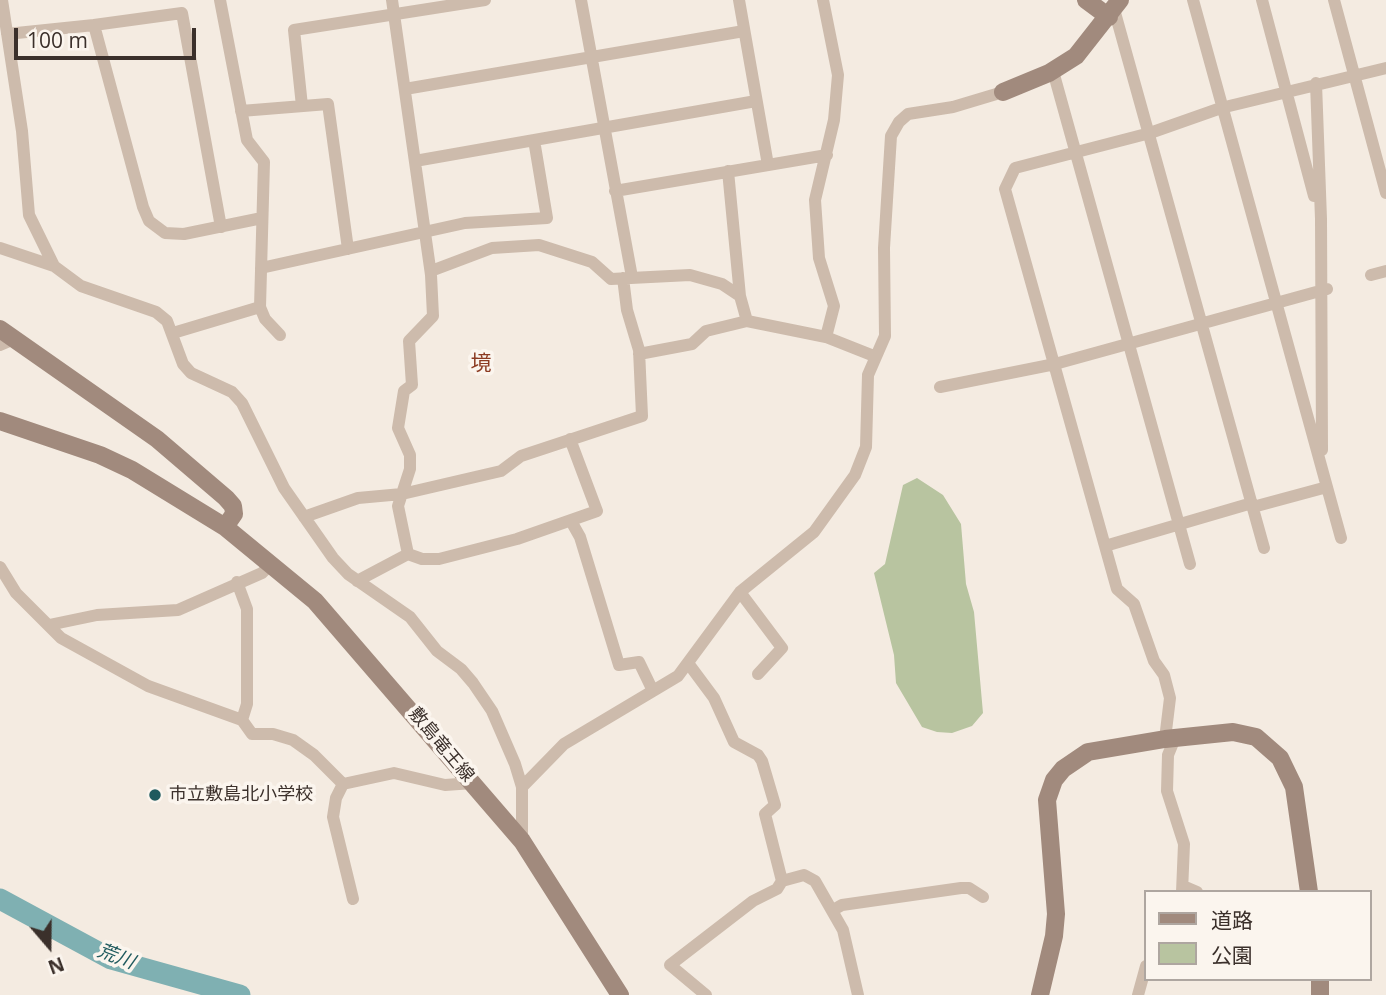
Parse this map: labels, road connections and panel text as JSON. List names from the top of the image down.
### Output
{
  "streets": {
    "main road": ["敷島竜王線"]
  },
  "districts": ["境"],
  "water": ["荒川"],
  "places": ["市立敷島北小学校"],
  "legend": ["道路", "公園"],
  "scale_bar": "100 m",
  "north": "bottom"
}
